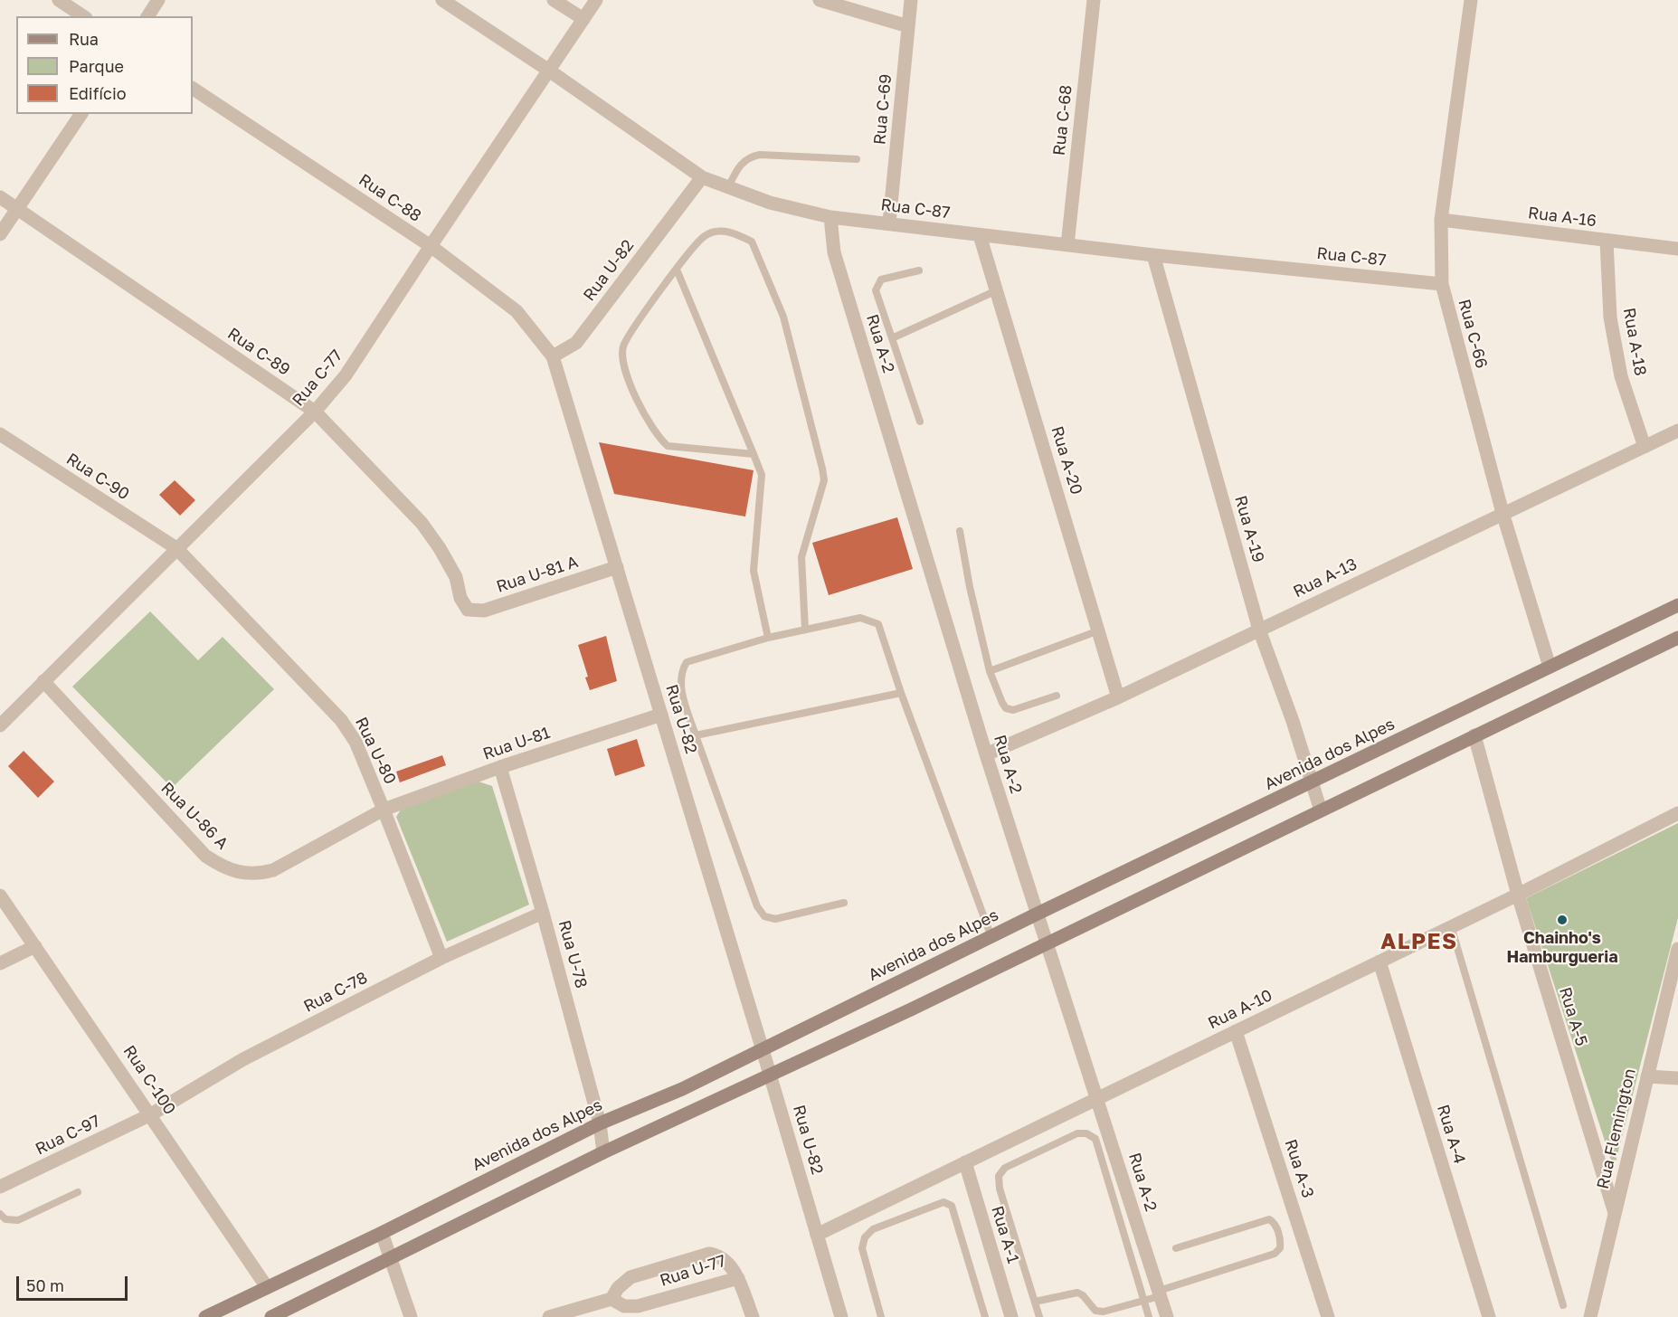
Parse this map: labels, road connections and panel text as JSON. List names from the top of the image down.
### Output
{
  "streets": {
    "main road": ["Avenida dos Alpes"],
    "street": [
      "Rua C-69",
      "Rua C-68",
      "Rua C-88",
      "Rua C-87",
      "Rua A-16",
      "Rua U-82",
      "Rua C-66",
      "Rua A-18",
      "Rua A-2",
      "Rua C-89",
      "Rua C-77",
      "Rua A-20",
      "Rua C-90",
      "Rua A-19",
      "Rua U-81 A",
      "Rua A-13",
      "Rua U-81",
      "Rua U-80",
      "Rua U-86 A",
      "Rua U-78",
      "Rua C-78",
      "Rua A-10",
      "Rua A-5",
      "Rua C-100",
      "Rua Flemington",
      "Rua A-4",
      "Rua C-97",
      "Rua A-3",
      "Rua A-1",
      "Rua U-77"
    ]
  },
  "crossings": [
    ["Rua C-69", "Rua C-87"],
    ["Rua C-68", "Rua C-87"],
    ["Rua C-88", "Rua U-82"],
    ["Rua C-88", "Rua C-77"],
    ["Rua C-87", "Rua U-82"],
    ["Rua C-87", "Rua C-66"],
    ["Rua C-87", "Rua A-2"],
    ["Rua C-87", "Rua C-77"],
    ["Rua C-87", "Rua A-20"],
    ["Rua C-87", "Rua A-19"],
    ["Rua A-16", "Rua C-66"],
    ["Rua A-16", "Rua A-18"],
    ["Rua U-82", "Rua U-81 A"],
    ["Rua U-82", "Rua U-81"],
    ["Rua U-82", "Avenida dos Alpes"],
    ["Rua U-82", "Rua A-10"],
    ["Rua C-66", "Rua A-13"],
    ["Rua C-66", "Avenida dos Alpes"],
    ["Rua A-18", "Rua A-13"],
    ["Rua A-2", "Rua A-13"],
    ["Rua A-2", "Avenida dos Alpes"],
    ["Rua A-2", "Rua A-10"],
    ["Rua C-89", "Rua C-77"],
    ["Rua C-89", "Rua U-81 A"],
    ["Rua C-77", "Rua C-90"],
    ["Rua C-77", "Rua U-80"],
    ["Rua C-77", "Rua U-86 A"],
    ["Rua A-20", "Rua A-13"],
    ["Rua C-90", "Rua U-80"],
    ["Rua A-19", "Rua A-13"],
    ["Rua A-19", "Avenida dos Alpes"],
    ["Rua U-81", "Rua U-80"],
    ["Rua U-81", "Rua U-86 A"],
    ["Rua U-81", "Rua U-78"],
    ["Rua U-80", "Rua U-86 A"],
    ["Rua U-80", "Rua C-78"],
    ["Avenida dos Alpes", "Rua U-78"],
    ["Avenida dos Alpes", "Rua C-100"],
    ["Rua U-78", "Rua C-78"],
    ["Rua C-78", "Rua C-100"],
    ["Rua C-78", "Rua C-97"],
    ["Rua A-10", "Rua A-5"],
    ["Rua A-10", "Rua A-4"],
    ["Rua A-10", "Rua A-3"],
    ["Rua A-10", "Rua A-1"],
    ["Rua A-5", "Rua Flemington"],
    ["Rua C-100", "Rua C-97"]
  ],
  "districts": ["ALPES"],
  "places": ["Chainho's Hamburgueria"],
  "legend": ["Rua", "Parque", "Edifício"],
  "scale_bar": "50 m"
}
